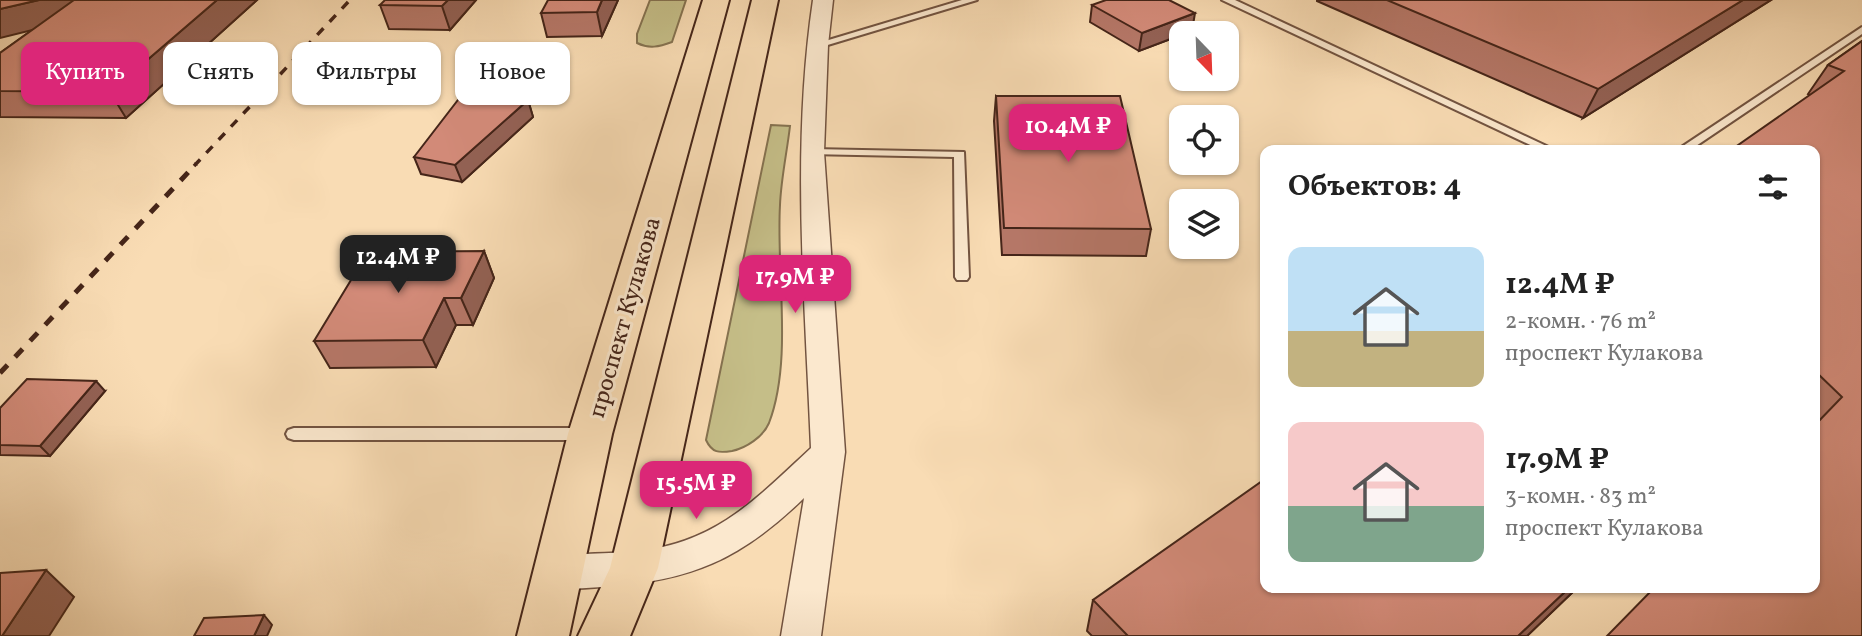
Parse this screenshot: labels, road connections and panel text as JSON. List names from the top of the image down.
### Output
{
  "streets": {
    "main road": ["проспект Кулакова"]
  },
  "north": "bottom right",
  "page": {
    "chip": [
      "Купить",
      "Снять",
      "Фильтры",
      "Новое"
    ],
    "price": [
      "10.4M ₽",
      "12.4M ₽",
      "17.9M ₽",
      "15.5M ₽"
    ],
    "heading": "Объектов: 4",
    "list": [
      {
        "name": "12.4M ₽",
        "note": "2-комн. · 76 m² · проспект Кулакова"
      },
      {
        "name": "17.9M ₽",
        "note": "3-комн. · 83 m² · проспект Кулакова"
      }
    ]
  }
}
